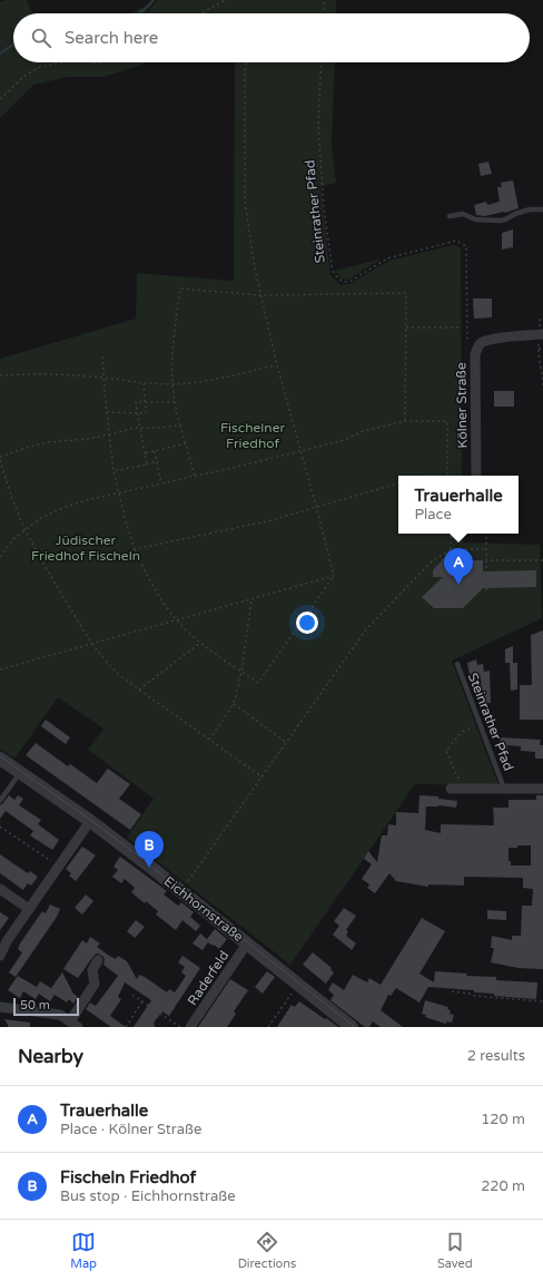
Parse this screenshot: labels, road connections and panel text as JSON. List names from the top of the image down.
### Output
{
  "streets": {
    "street": ["Kölner Straße", "Eichhornstraße", "Raderfeld"],
    "lane": ["Steinrather Pfad"]
  },
  "crossings": [
    ["Steinrather Pfad", "Kölner Straße"],
    ["Eichhornstraße", "Raderfeld"]
  ],
  "parks": ["Fischelner Friedhof", "Jüdischer Friedhof Fischeln"],
  "scale_bar": "50 m",
  "page": {
    "search": "Search here",
    "popup": ["Trauerhalle", "Place"],
    "pins": ["A", "B"],
    "scale": "50 m",
    "heading": ["Nearby", "2 results"],
    "list": [
      {
        "mark": "A",
        "name": "Trauerhalle",
        "note": "Place · Kölner Straße",
        "value": "120 m"
      },
      {
        "mark": "B",
        "name": "Fischeln Friedhof",
        "note": "Bus stop · Eichhornstraße",
        "value": "220 m"
      }
    ],
    "nav": ["Map", "Directions", "Saved"]
  }
}
